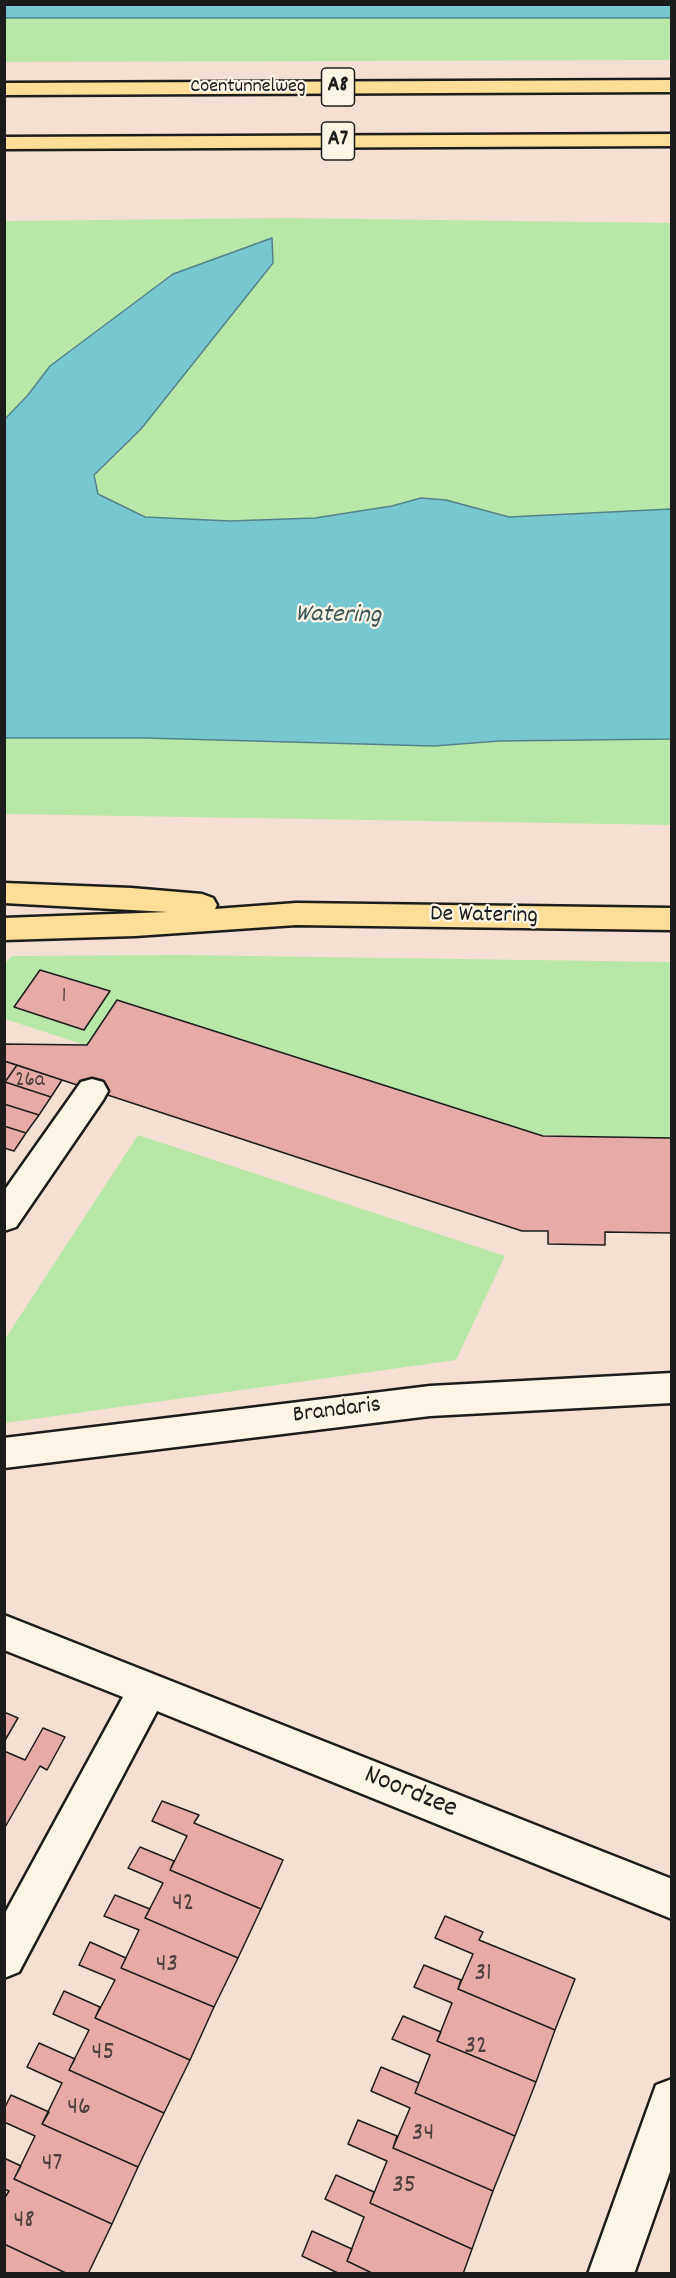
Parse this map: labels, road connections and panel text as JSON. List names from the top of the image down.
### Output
{
  "streets": {
    "main road": [
      "A8",
      "Coentunnelweg",
      "A7",
      "De Watering"
    ],
    "street": ["Brandaris", "Noordzee"]
  },
  "water": ["Watering"],
  "house_numbers": [
    "1",
    "26a",
    "42",
    "43",
    "31",
    "32",
    "45",
    "46",
    "34",
    "47",
    "35",
    "48"
  ]
}
